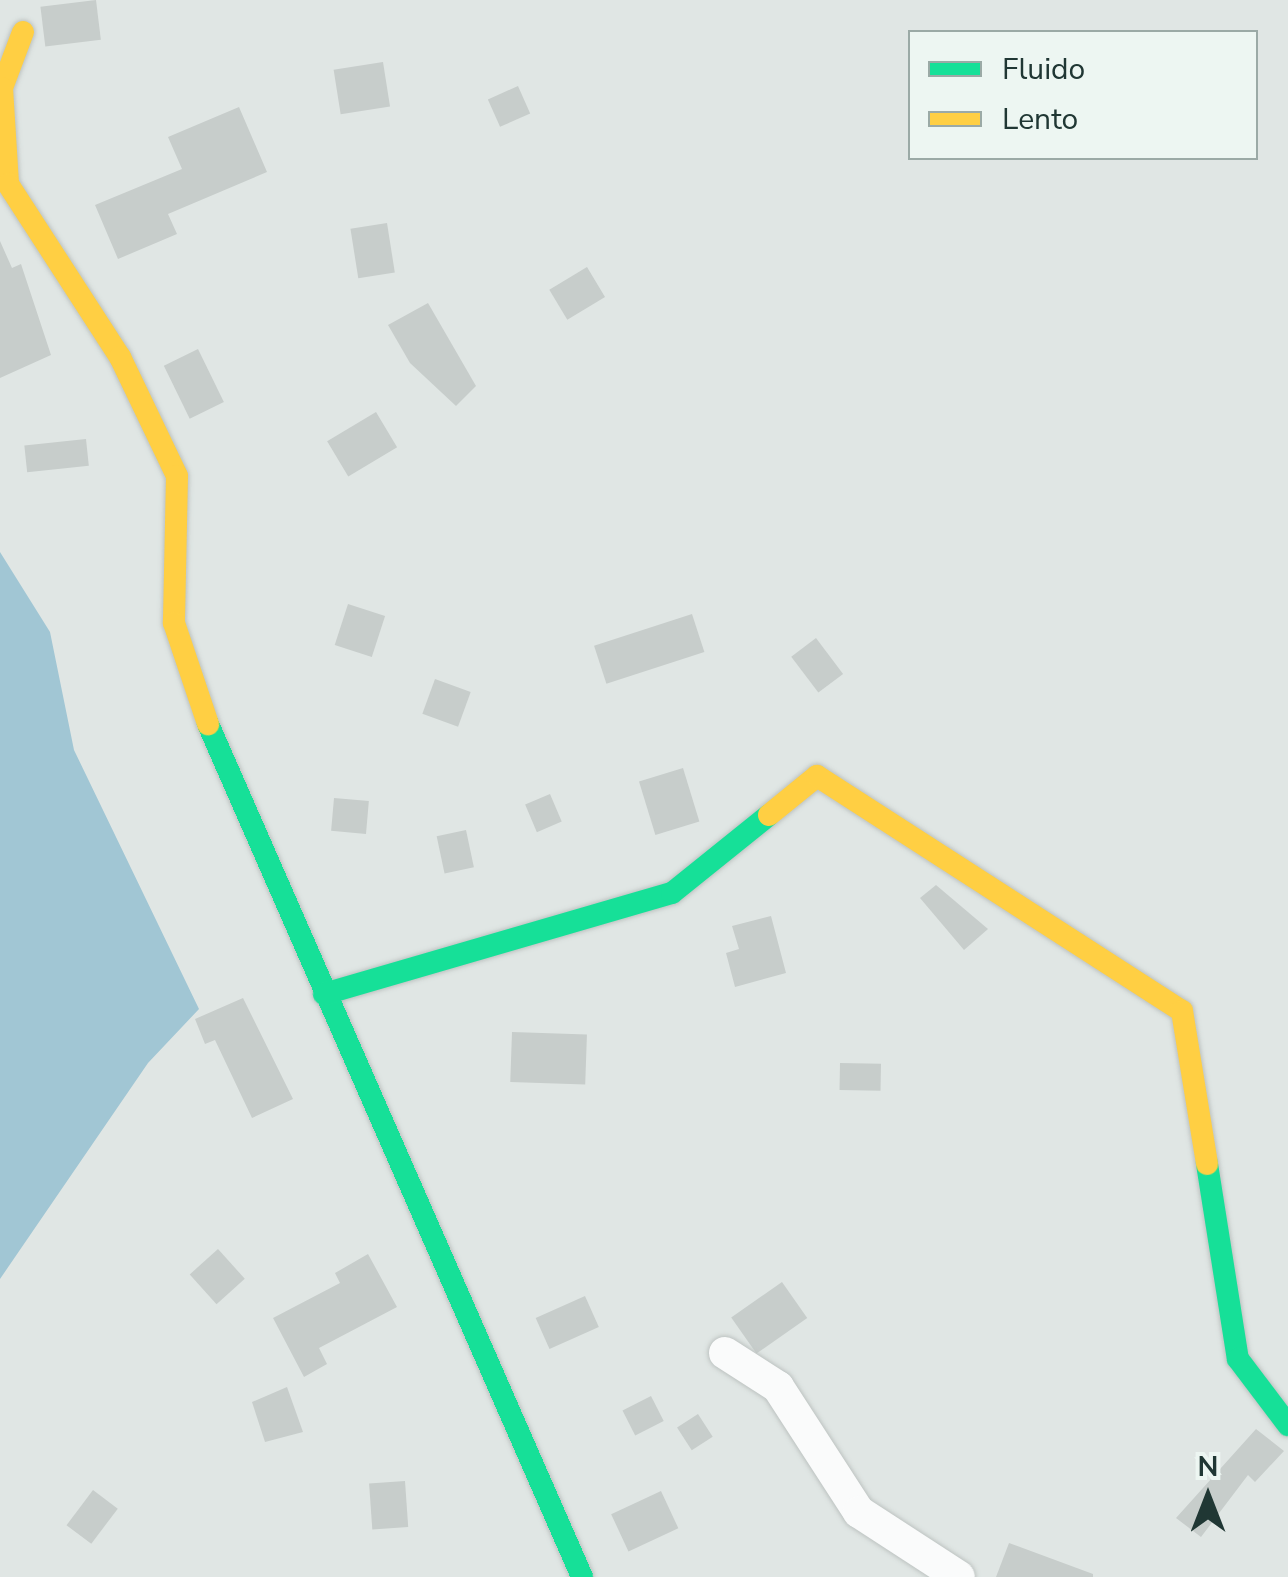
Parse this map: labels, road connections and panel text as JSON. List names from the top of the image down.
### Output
{
  "legend": ["Fluido", "Lento"],
  "north": "top"
}
